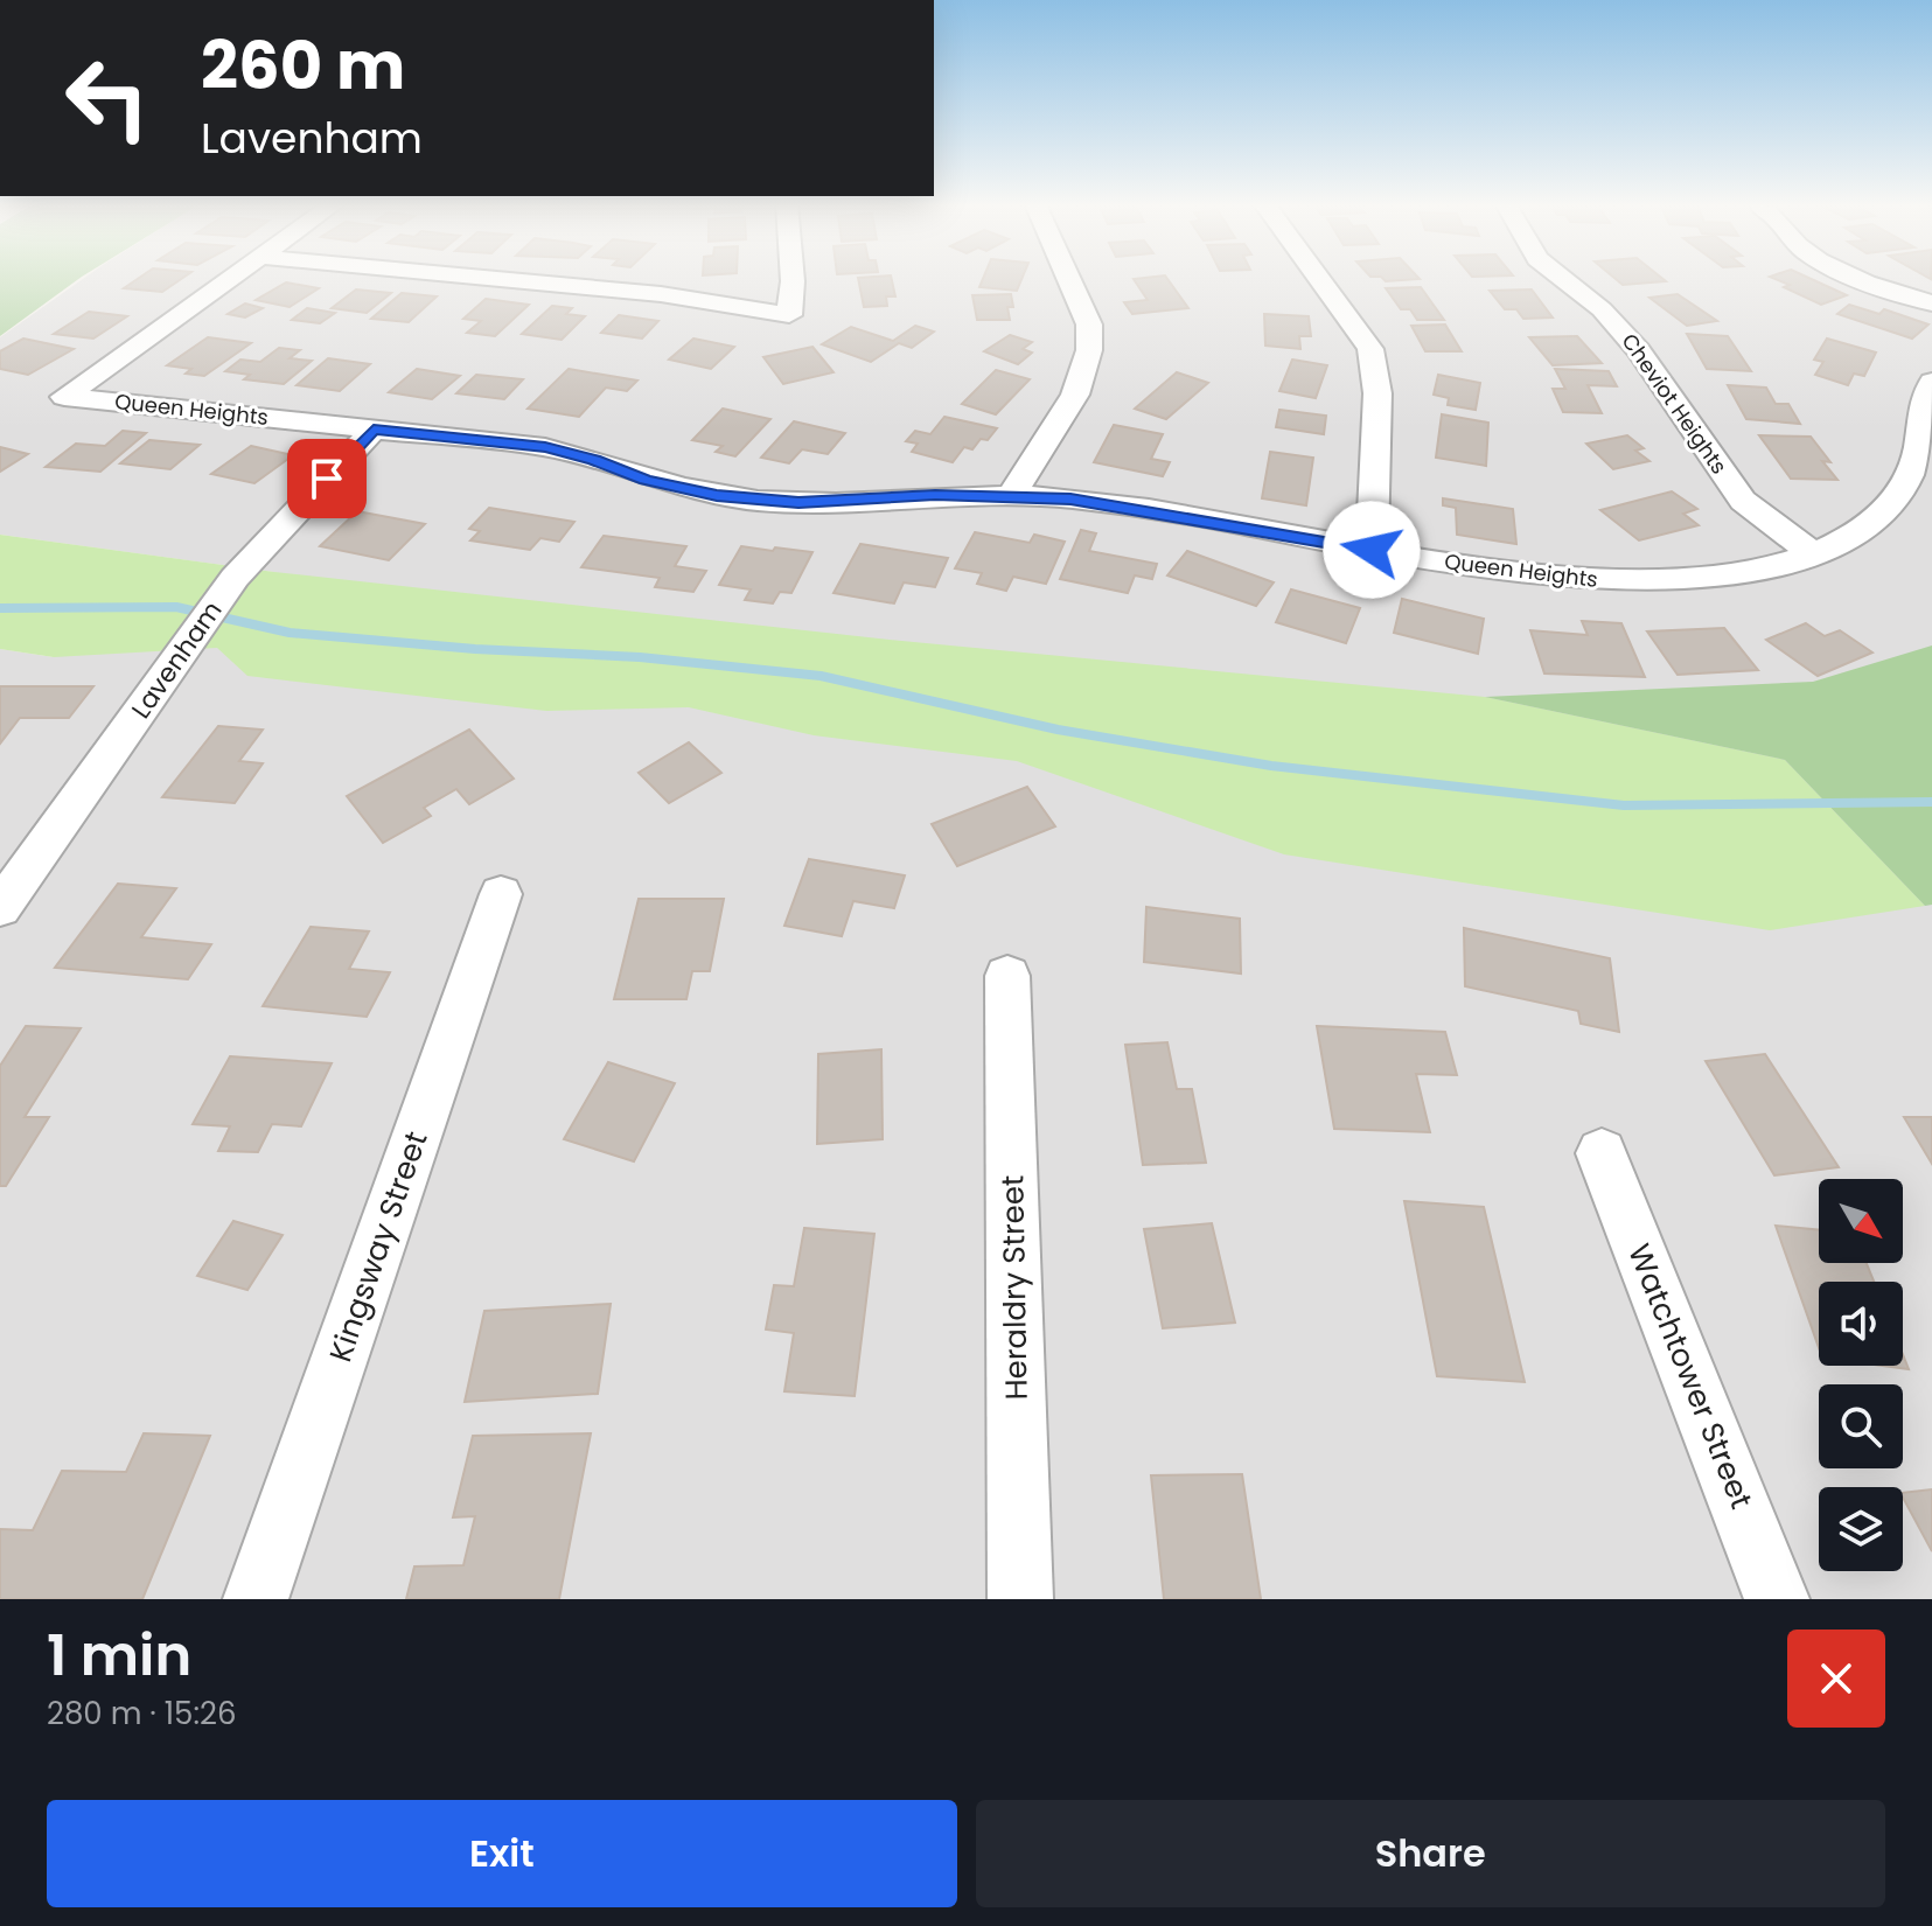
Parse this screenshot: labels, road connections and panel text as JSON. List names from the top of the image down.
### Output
{
  "streets": {
    "street": [
      "Cheviot Heights",
      "Queen Heights",
      "Lavenham",
      "Kingsway Street",
      "Heraldry Street",
      "Watchtower Street"
    ]
  },
  "crossings": [
    ["Cheviot Heights", "Queen Heights"],
    ["Queen Heights", "Lavenham"]
  ],
  "north": "bottom right",
  "page": {
    "turn": ["260 m", "Lavenham"],
    "heading": ["1 min", "280 m · 15:26"],
    "buttons": ["Exit", "Share"]
  }
}
